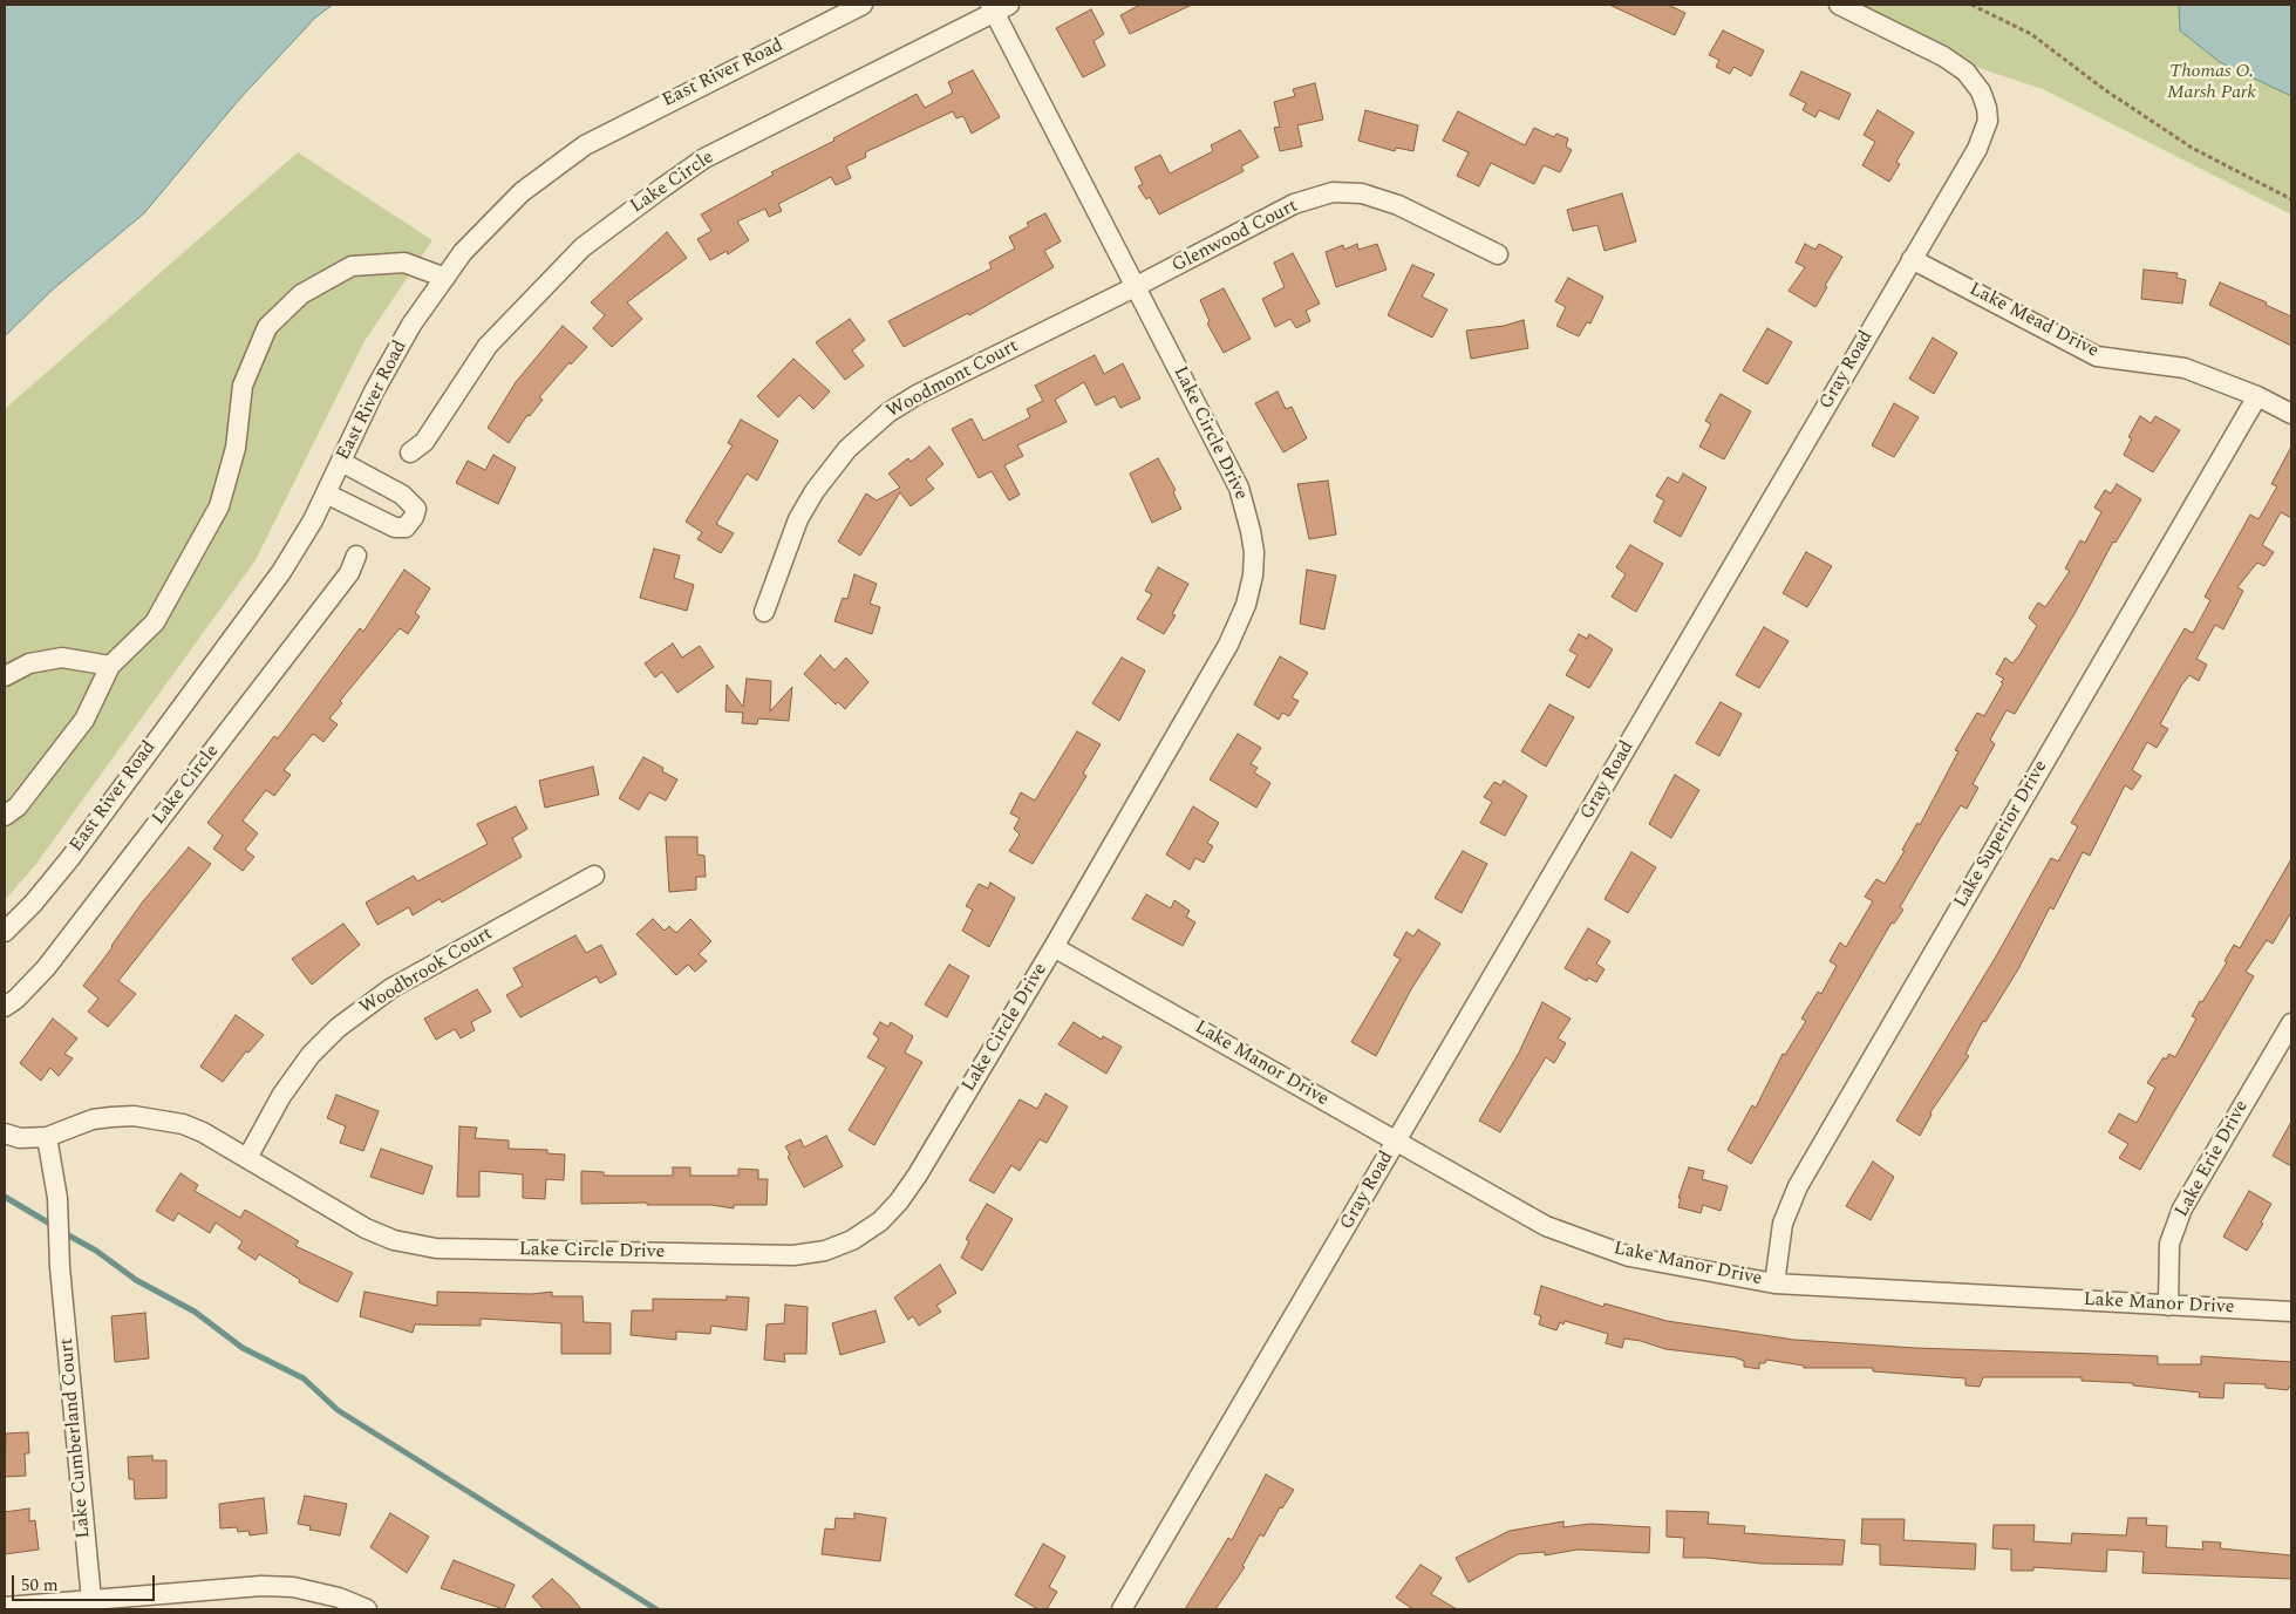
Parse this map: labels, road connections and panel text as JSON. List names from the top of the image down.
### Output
{
  "streets": {
    "street": [
      "East River Road",
      "Lake Circle",
      "Glenwood Court",
      "Lake Mead Drive",
      "Gray Road",
      "Woodmont Court",
      "Lake Circle Drive",
      "Lake Superior Drive",
      "Woodbrook Court",
      "Lake Manor Drive",
      "Lake Erie Drive",
      "Lake Cumberland Court"
    ]
  },
  "crossings": [
    ["Lake Circle", "Lake Circle Drive"],
    ["Glenwood Court", "Woodmont Court"],
    ["Glenwood Court", "Lake Circle Drive"],
    ["Lake Mead Drive", "Gray Road"],
    ["Lake Mead Drive", "Lake Superior Drive"],
    ["Gray Road", "Lake Manor Drive"],
    ["Woodmont Court", "Lake Circle Drive"],
    ["Lake Circle Drive", "Woodbrook Court"],
    ["Lake Circle Drive", "Lake Manor Drive"],
    ["Lake Circle Drive", "Lake Cumberland Court"],
    ["Lake Superior Drive", "Lake Manor Drive"],
    ["Lake Manor Drive", "Lake Erie Drive"]
  ],
  "parks": ["Thomas O. Marsh Park"],
  "scale_bar": "50 m"
}
